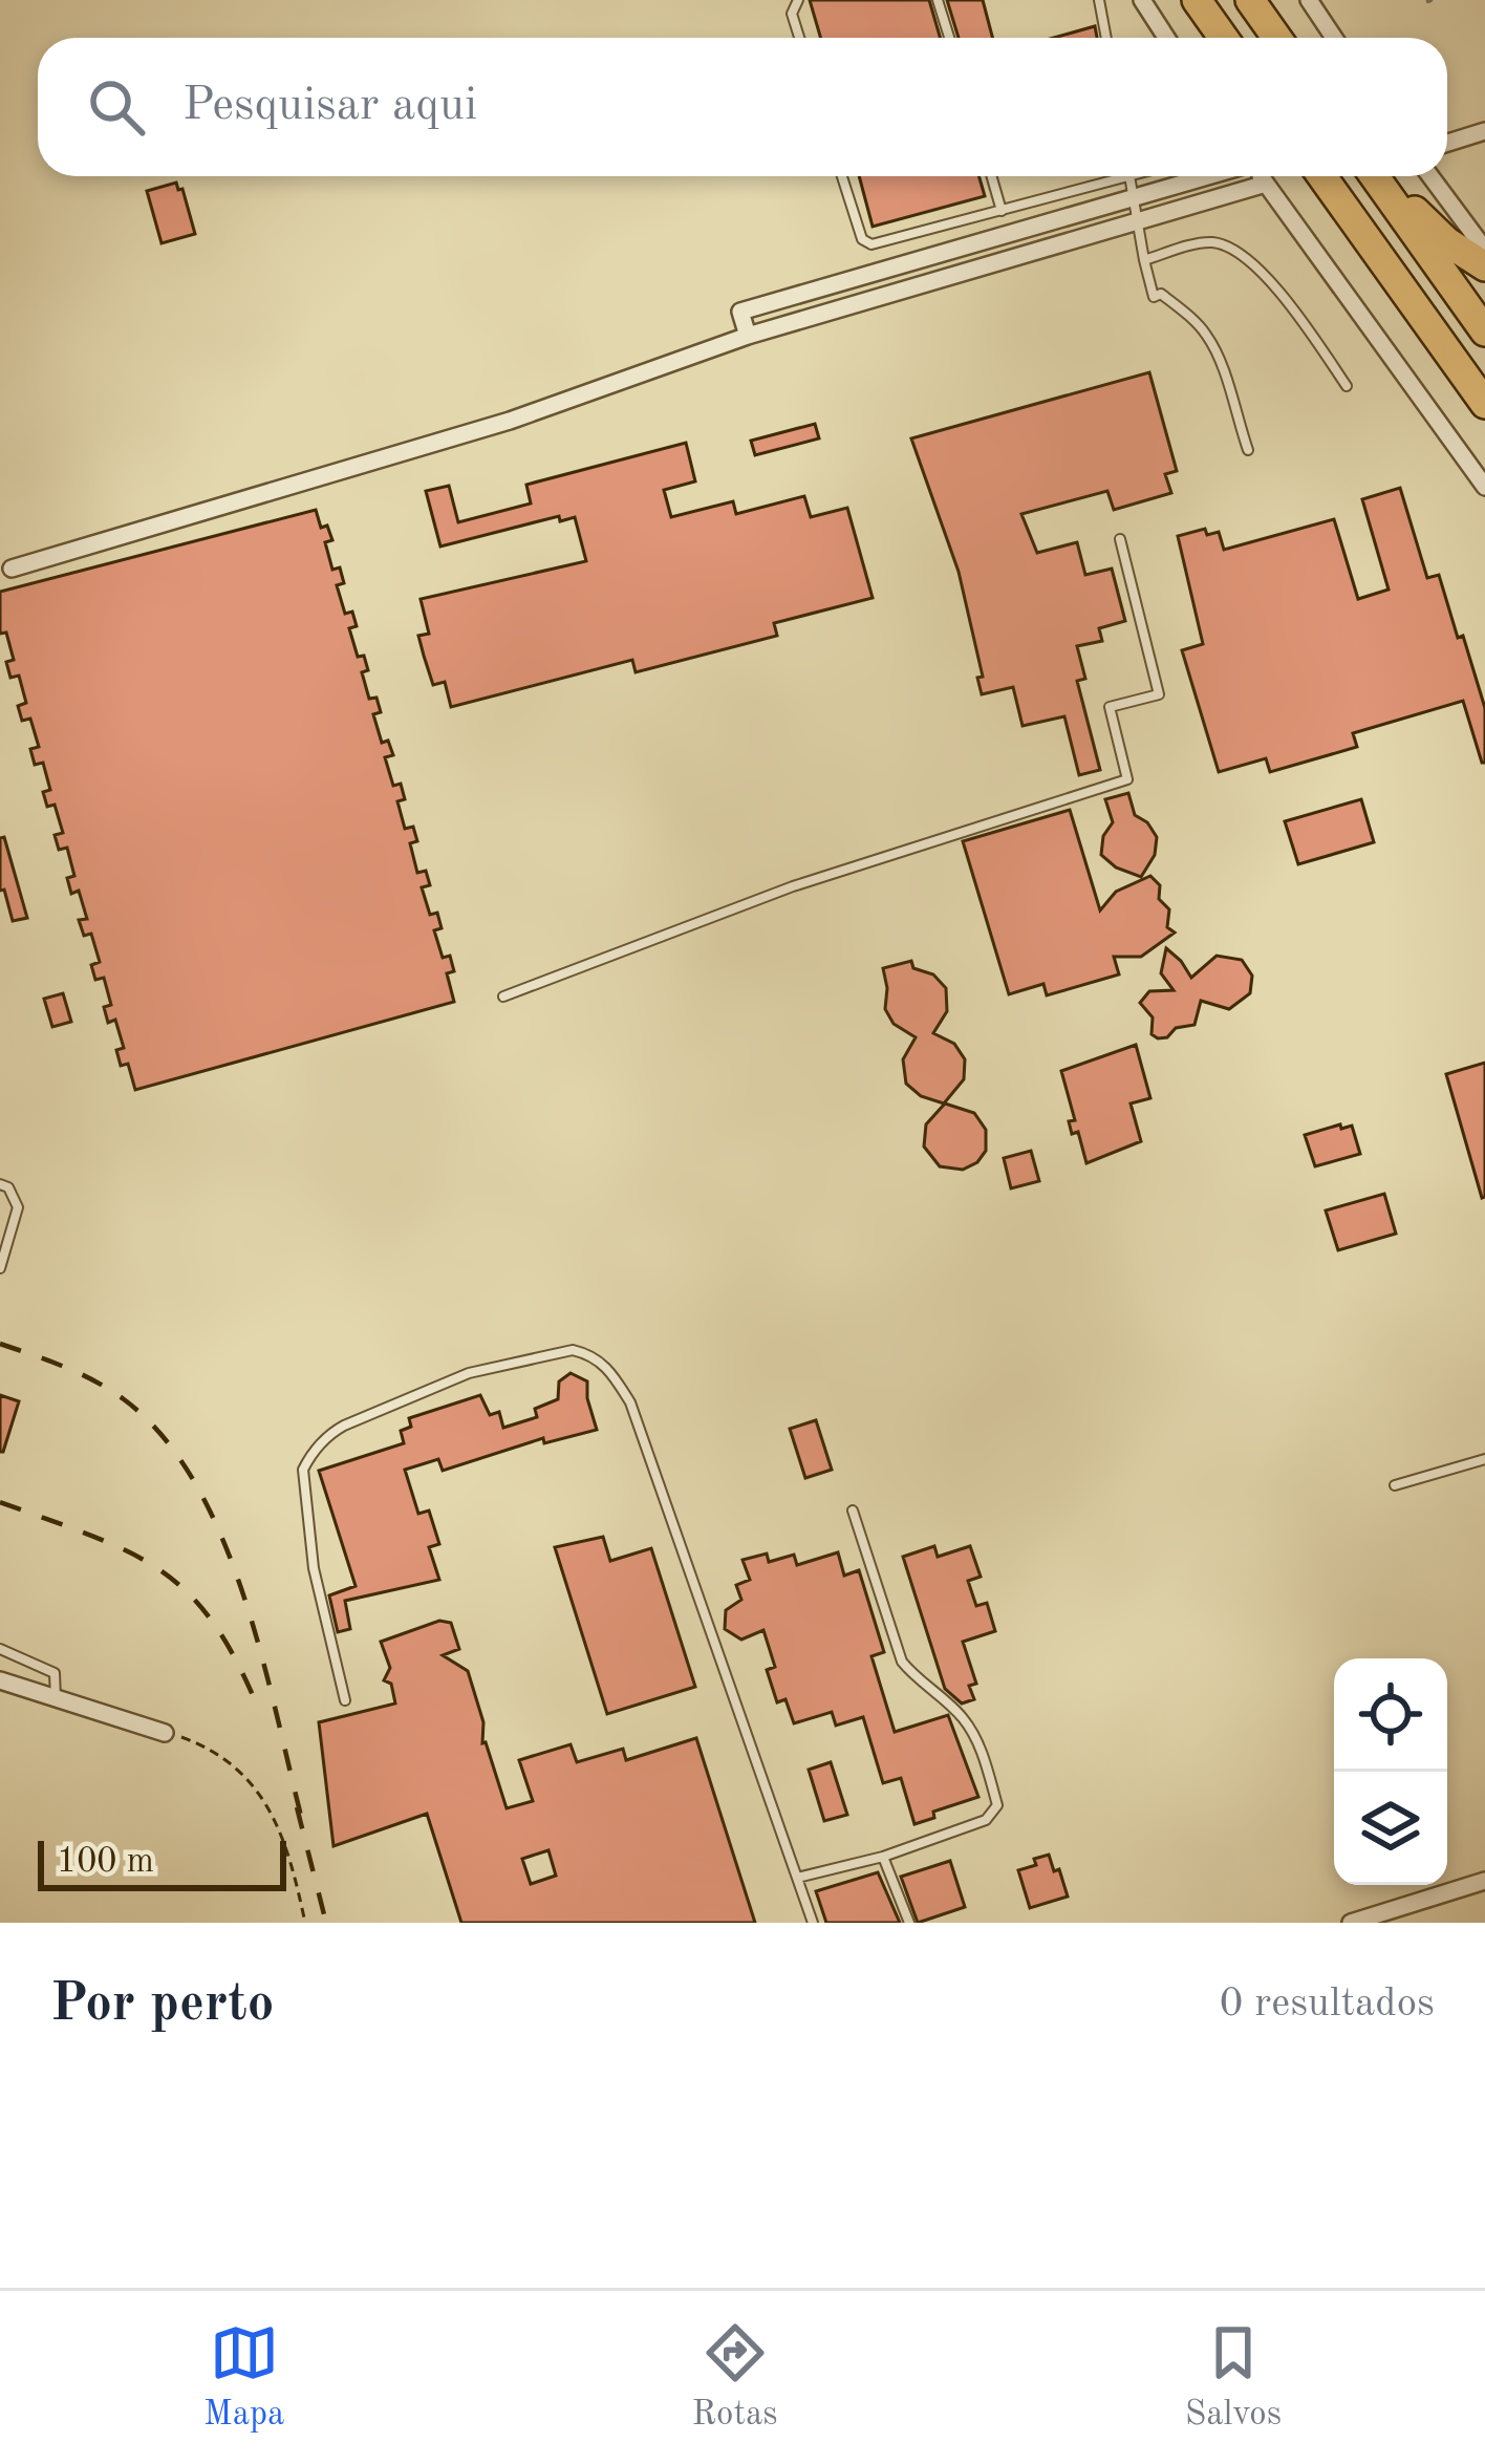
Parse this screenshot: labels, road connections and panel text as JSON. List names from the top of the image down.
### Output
{
  "scale_bar": "100 m",
  "page": {
    "search": "Pesquisar aqui",
    "scale": "100 m",
    "heading": ["Por perto", "0 resultados"],
    "nav": ["Mapa", "Rotas", "Salvos"]
  }
}
